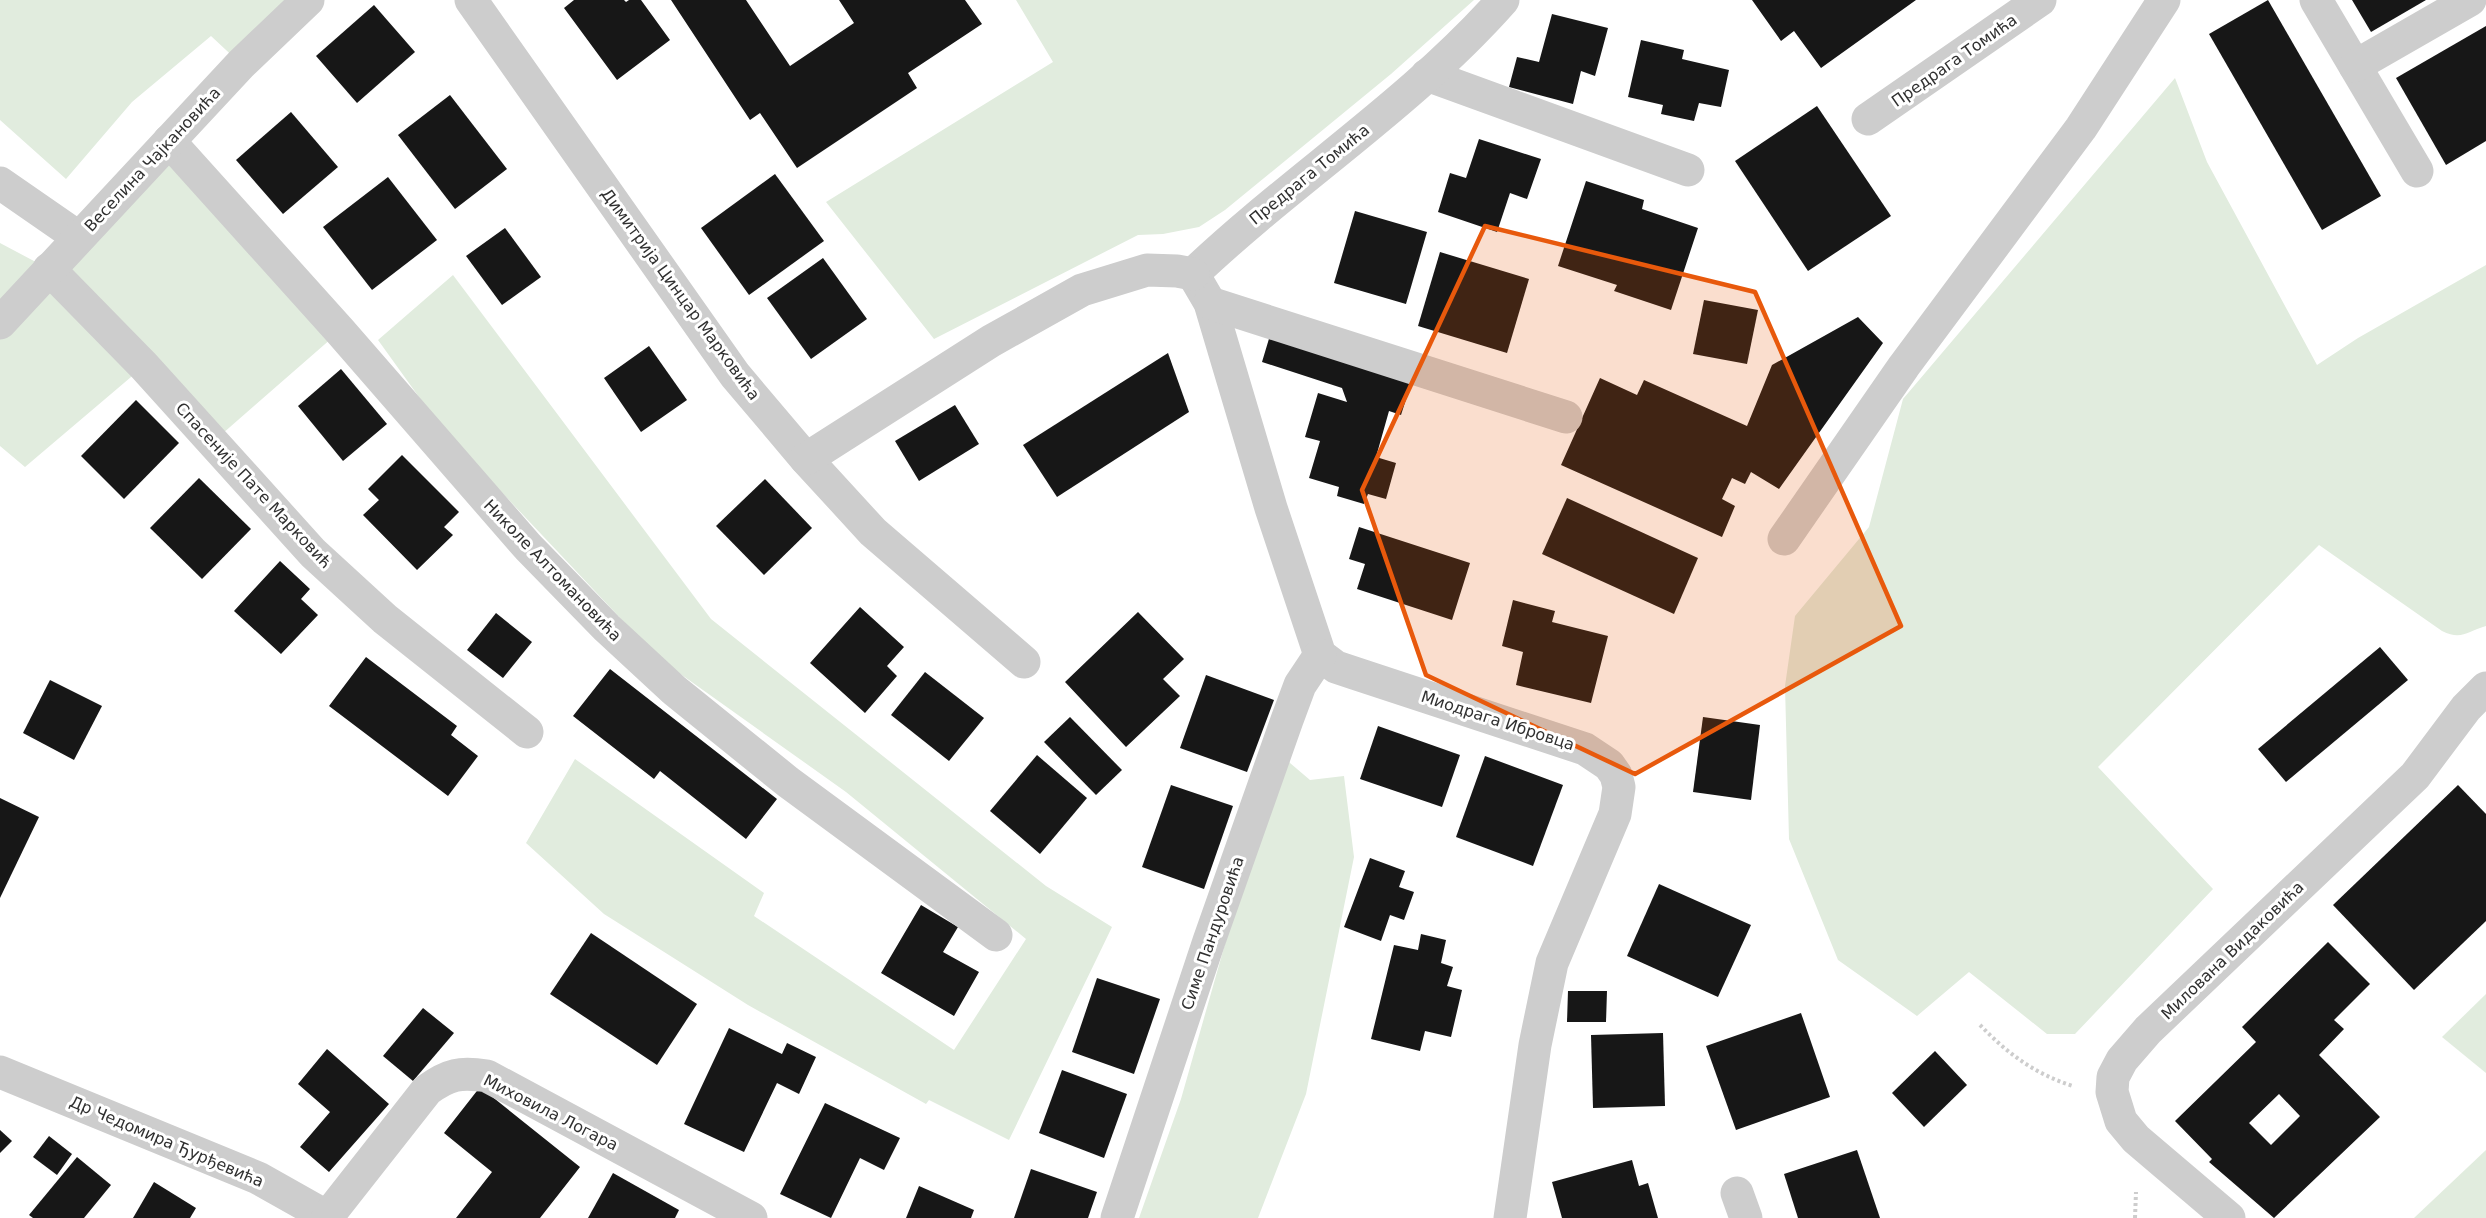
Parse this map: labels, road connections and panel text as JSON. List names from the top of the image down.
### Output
{
  "streets": {
    "street": [
      "Предрага Томића",
      "Веселина Чајкановића",
      "Димитрија Цинцар Марковића",
      "Спасеније Пате Марковић",
      "Николе Алтомановића",
      "Миодрага Ибровца",
      "Симе Пандуровића",
      "Милована Видаковића",
      "Миховила Логара",
      "Др Чедомира Ђурђевића"
    ]
  },
  "crossings": [
    ["Веселина Чајкановића", "Спасеније Пате Марковић"],
    ["Веселина Чајкановића", "Николе Алтомановића"],
    ["Миодрага Ибровца", "Симе Пандуровића"],
    ["Миховила Логара", "Др Чедомира Ђурђевића"]
  ]
}
